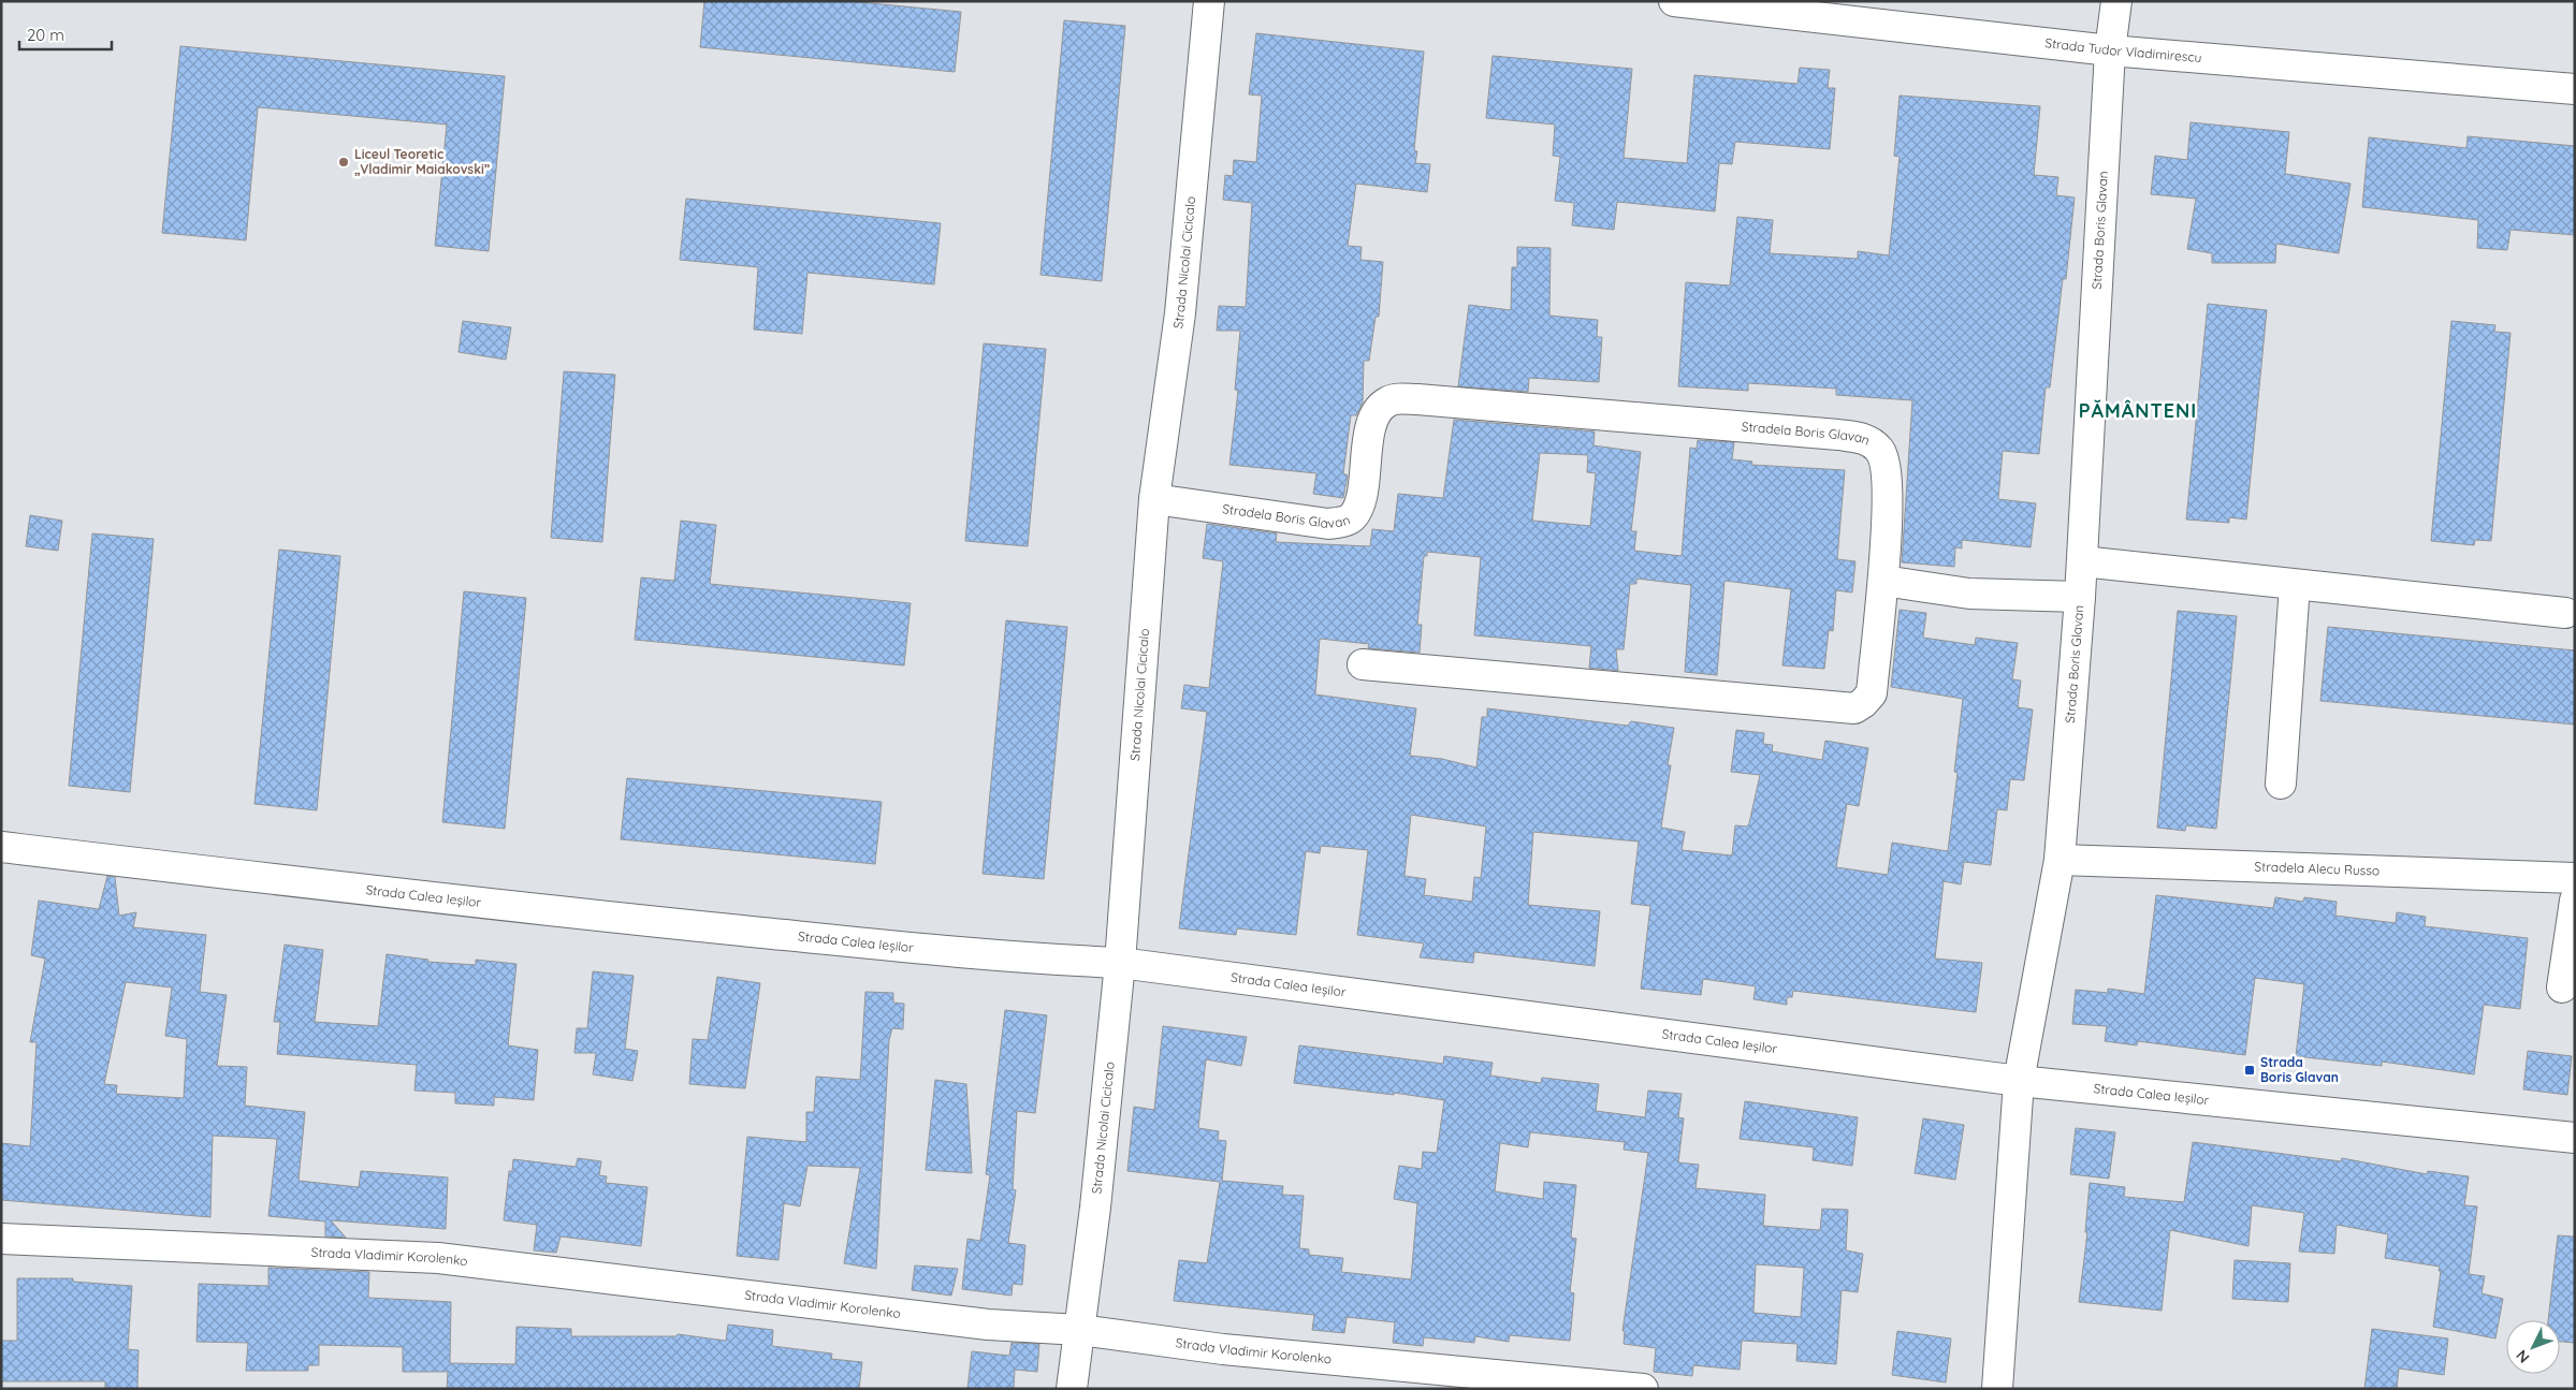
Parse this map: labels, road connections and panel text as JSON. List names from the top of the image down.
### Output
{
  "streets": {
    "street": [
      "Strada Tudor Vladimirescu",
      "Strada Boris Glavan",
      "Strada Nicolai Cicicalo",
      "Stradela Boris Glavan",
      "Stradela Alecu Russo",
      "Strada Calea Ieșilor",
      "Strada Vladimir Korolenko"
    ]
  },
  "crossings": [
    ["Strada Tudor Vladimirescu", "Strada Boris Glavan"],
    ["Strada Boris Glavan", "Stradela Alecu Russo"],
    ["Strada Boris Glavan", "Strada Calea Ieșilor"],
    ["Strada Nicolai Cicicalo", "Stradela Boris Glavan"],
    ["Strada Nicolai Cicicalo", "Strada Calea Ieșilor"],
    ["Strada Nicolai Cicicalo", "Strada Vladimir Korolenko"]
  ],
  "districts": ["PĂMÂNTENI"],
  "places": {
    "other": ["Liceul Teoretic „Vladimir Maiakovski”"],
    "transit": ["Strada Boris Glavan"]
  },
  "scale_bar": "20 m",
  "north": "bottom left"
}
